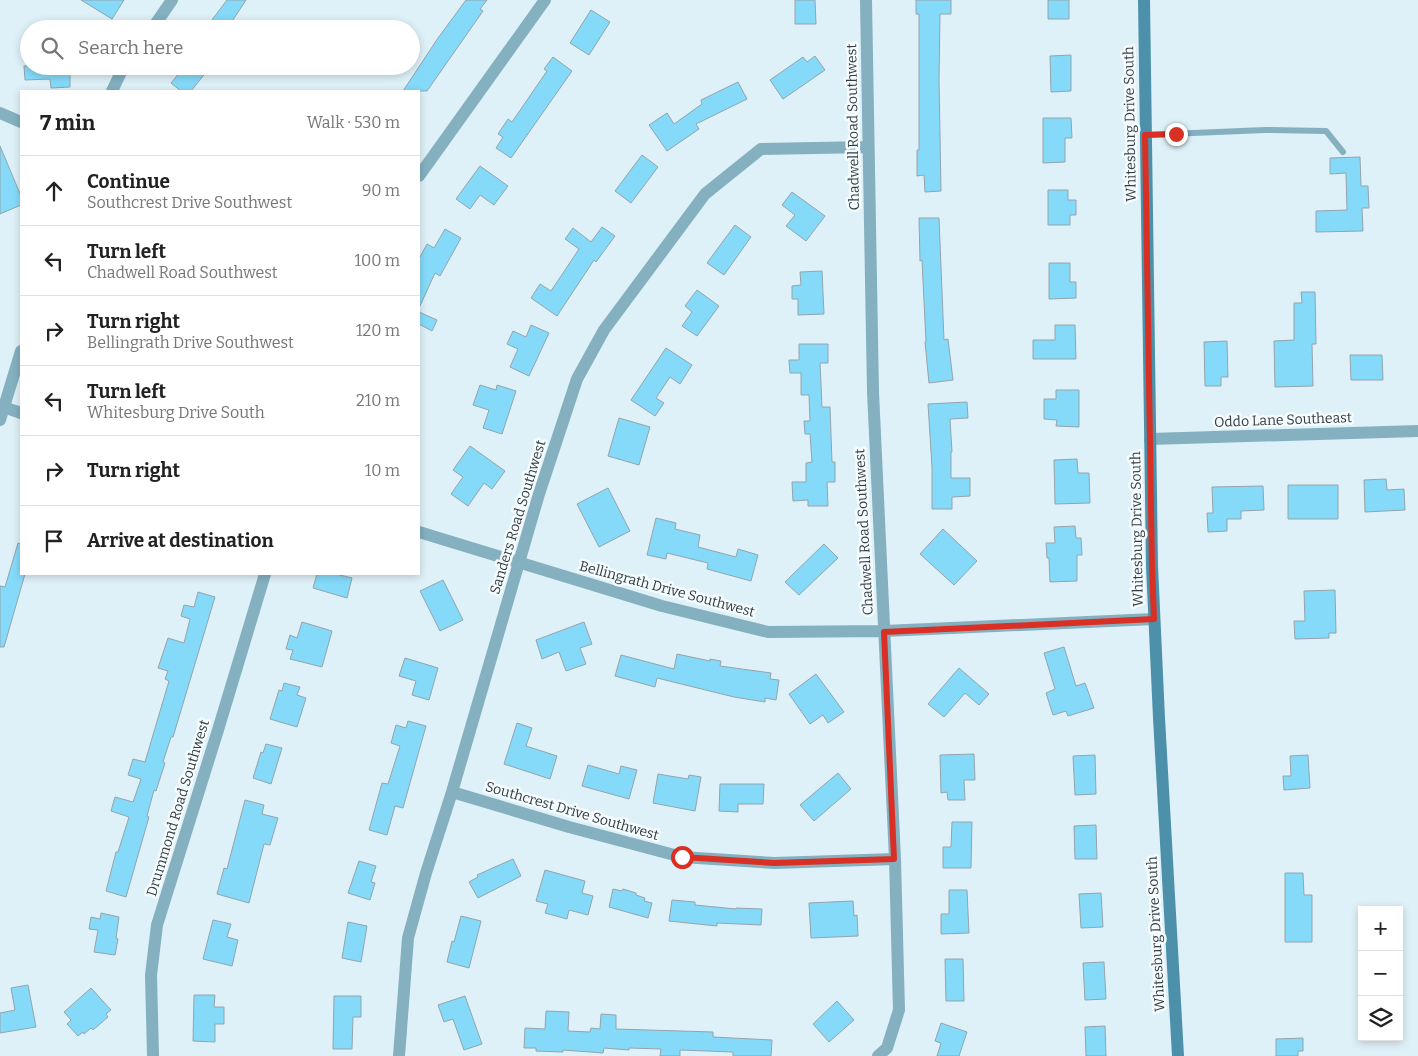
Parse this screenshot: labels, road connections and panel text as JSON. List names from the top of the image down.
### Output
{
  "streets": {
    "main road": ["Whitesburg Drive South"],
    "street": [
      "Chadwell Road Southwest",
      "Oddo Lane Southeast",
      "Sanders Road Southwest",
      "Bellingrath Drive Southwest",
      "Drummond Road Southwest",
      "Southcrest Drive Southwest"
    ]
  },
  "crossings": [
    ["Whitesburg Drive South", "Oddo Lane Southeast"],
    ["Whitesburg Drive South", "Bellingrath Drive Southwest"],
    ["Chadwell Road Southwest", "Sanders Road Southwest"],
    ["Chadwell Road Southwest", "Bellingrath Drive Southwest"],
    ["Chadwell Road Southwest", "Southcrest Drive Southwest"],
    ["Sanders Road Southwest", "Bellingrath Drive Southwest"],
    ["Sanders Road Southwest", "Southcrest Drive Southwest"]
  ],
  "page": {
    "search": "Search here",
    "heading": ["7 min", "Walk · 530 m"],
    "list": [
      ["Continue", "Southcrest Drive Southwest", "90 m"],
      ["Turn left", "Chadwell Road Southwest", "100 m"],
      ["Turn right", "Bellingrath Drive Southwest", "120 m"],
      ["Turn left", "Whitesburg Drive South", "210 m"],
      ["Turn right", "10 m"],
      "Arrive at destination"
    ],
    "map_buttons": ["+", "−"]
  }
}
